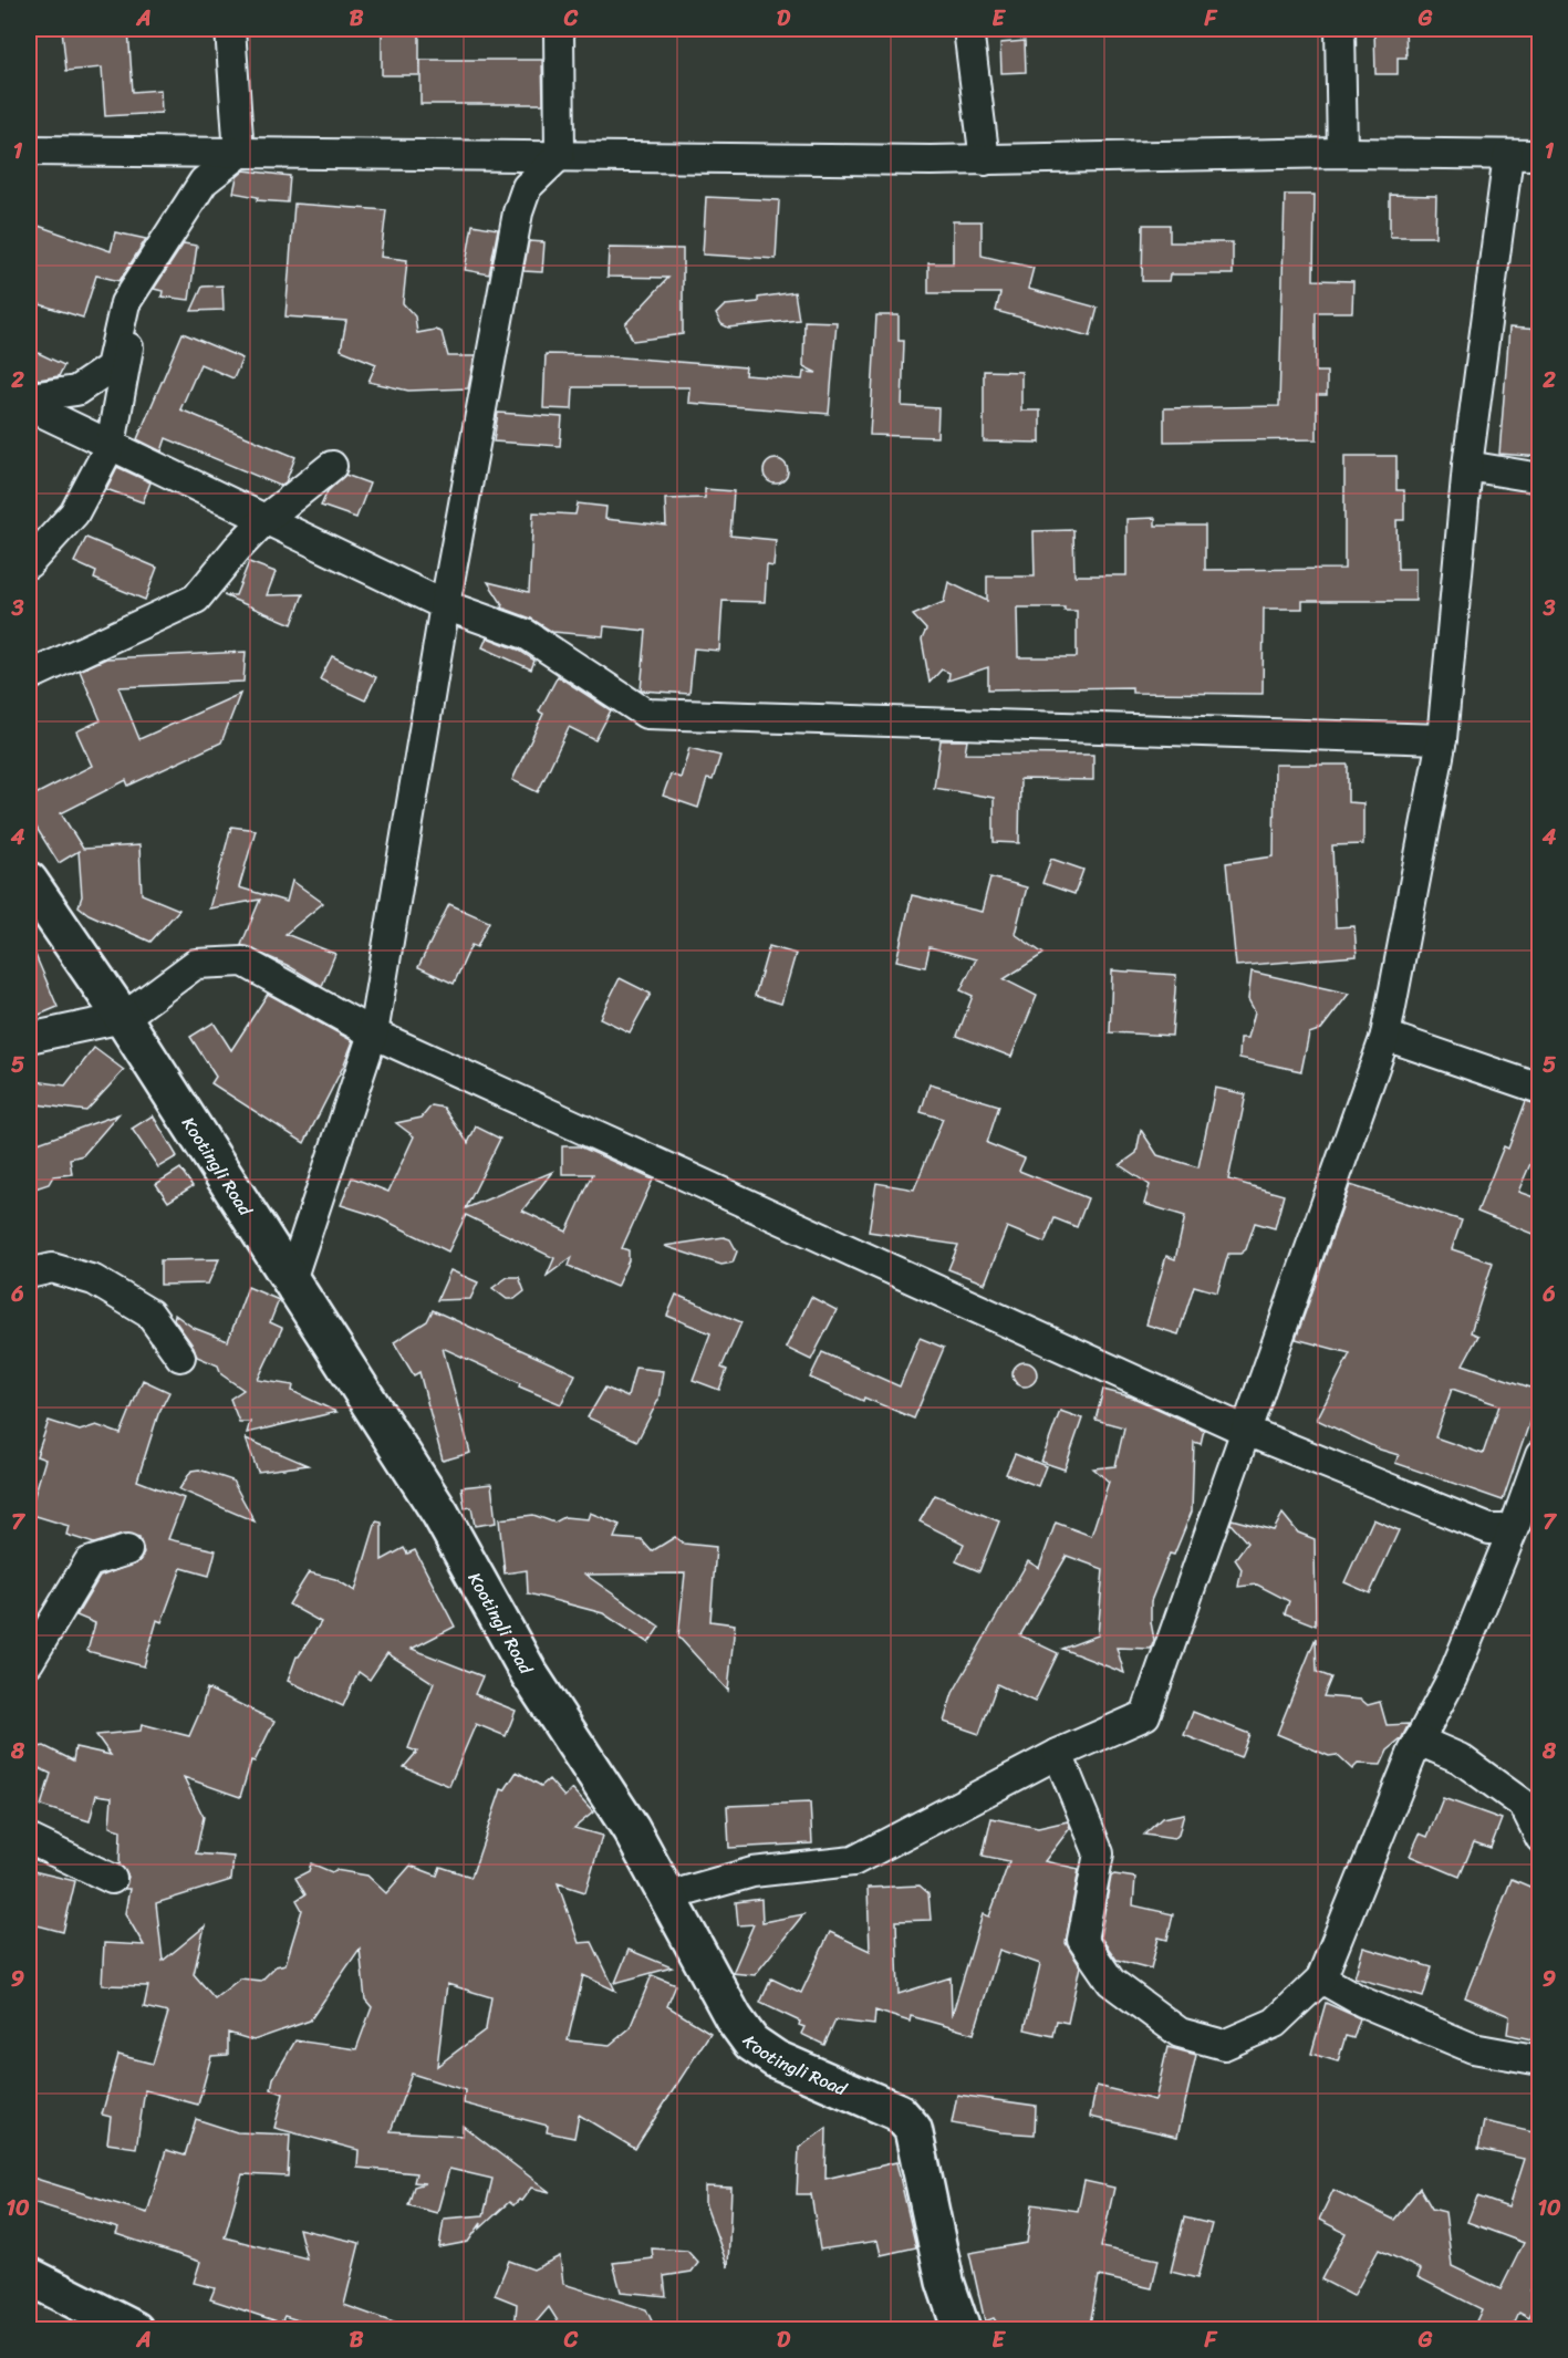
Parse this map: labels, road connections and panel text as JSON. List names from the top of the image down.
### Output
{
  "streets": {
    "main road": ["Kootingli Road"]
  },
  "grid": {
    "columns": [
      "A",
      "B",
      "C",
      "D",
      "E",
      "F",
      "G"
    ],
    "rows": [
      "1",
      "2",
      "3",
      "4",
      "5",
      "6",
      "7",
      "8",
      "9",
      "10"
    ]
  }
}
